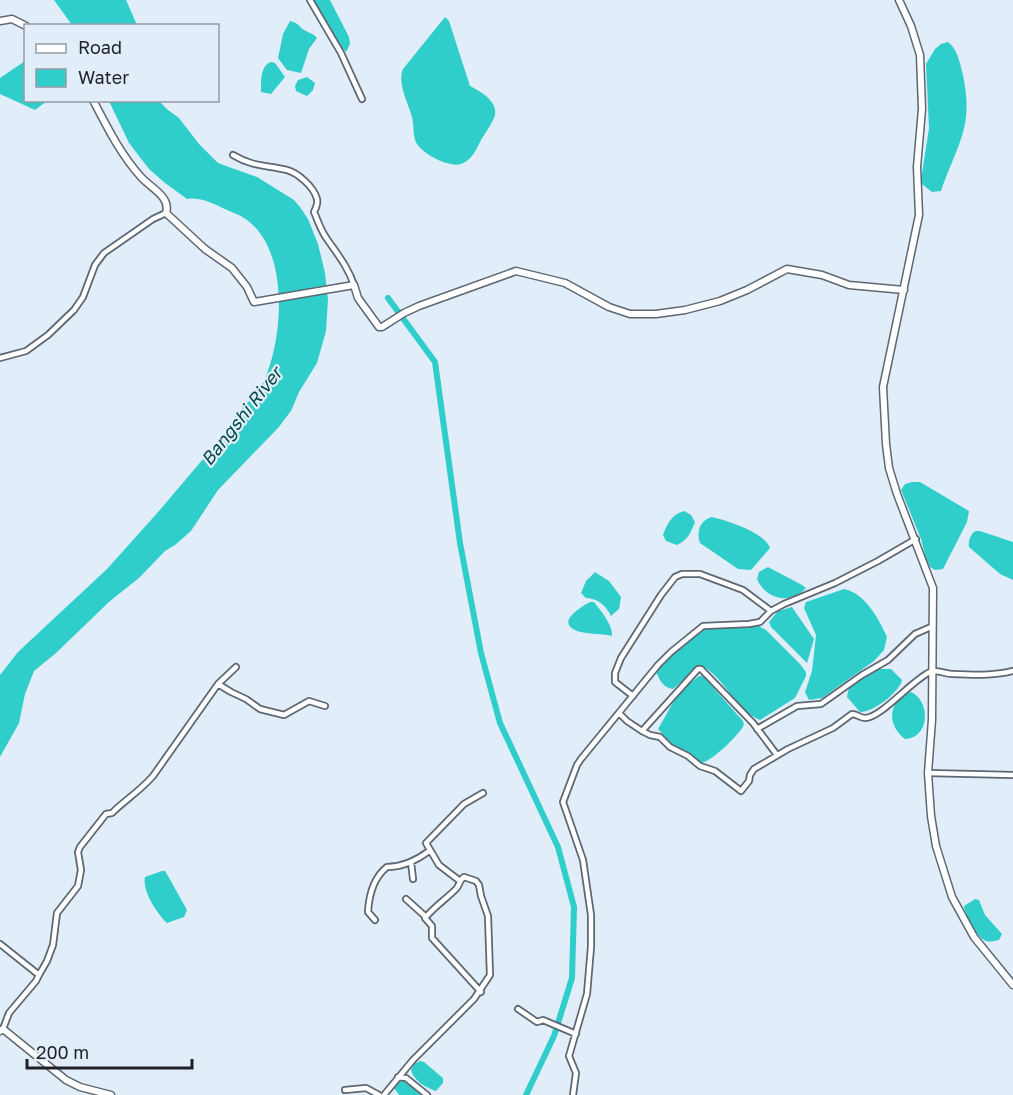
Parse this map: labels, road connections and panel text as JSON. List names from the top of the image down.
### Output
{
  "water": ["Bangshi River"],
  "legend": ["Road", "Water"],
  "scale_bar": "200 m"
}
